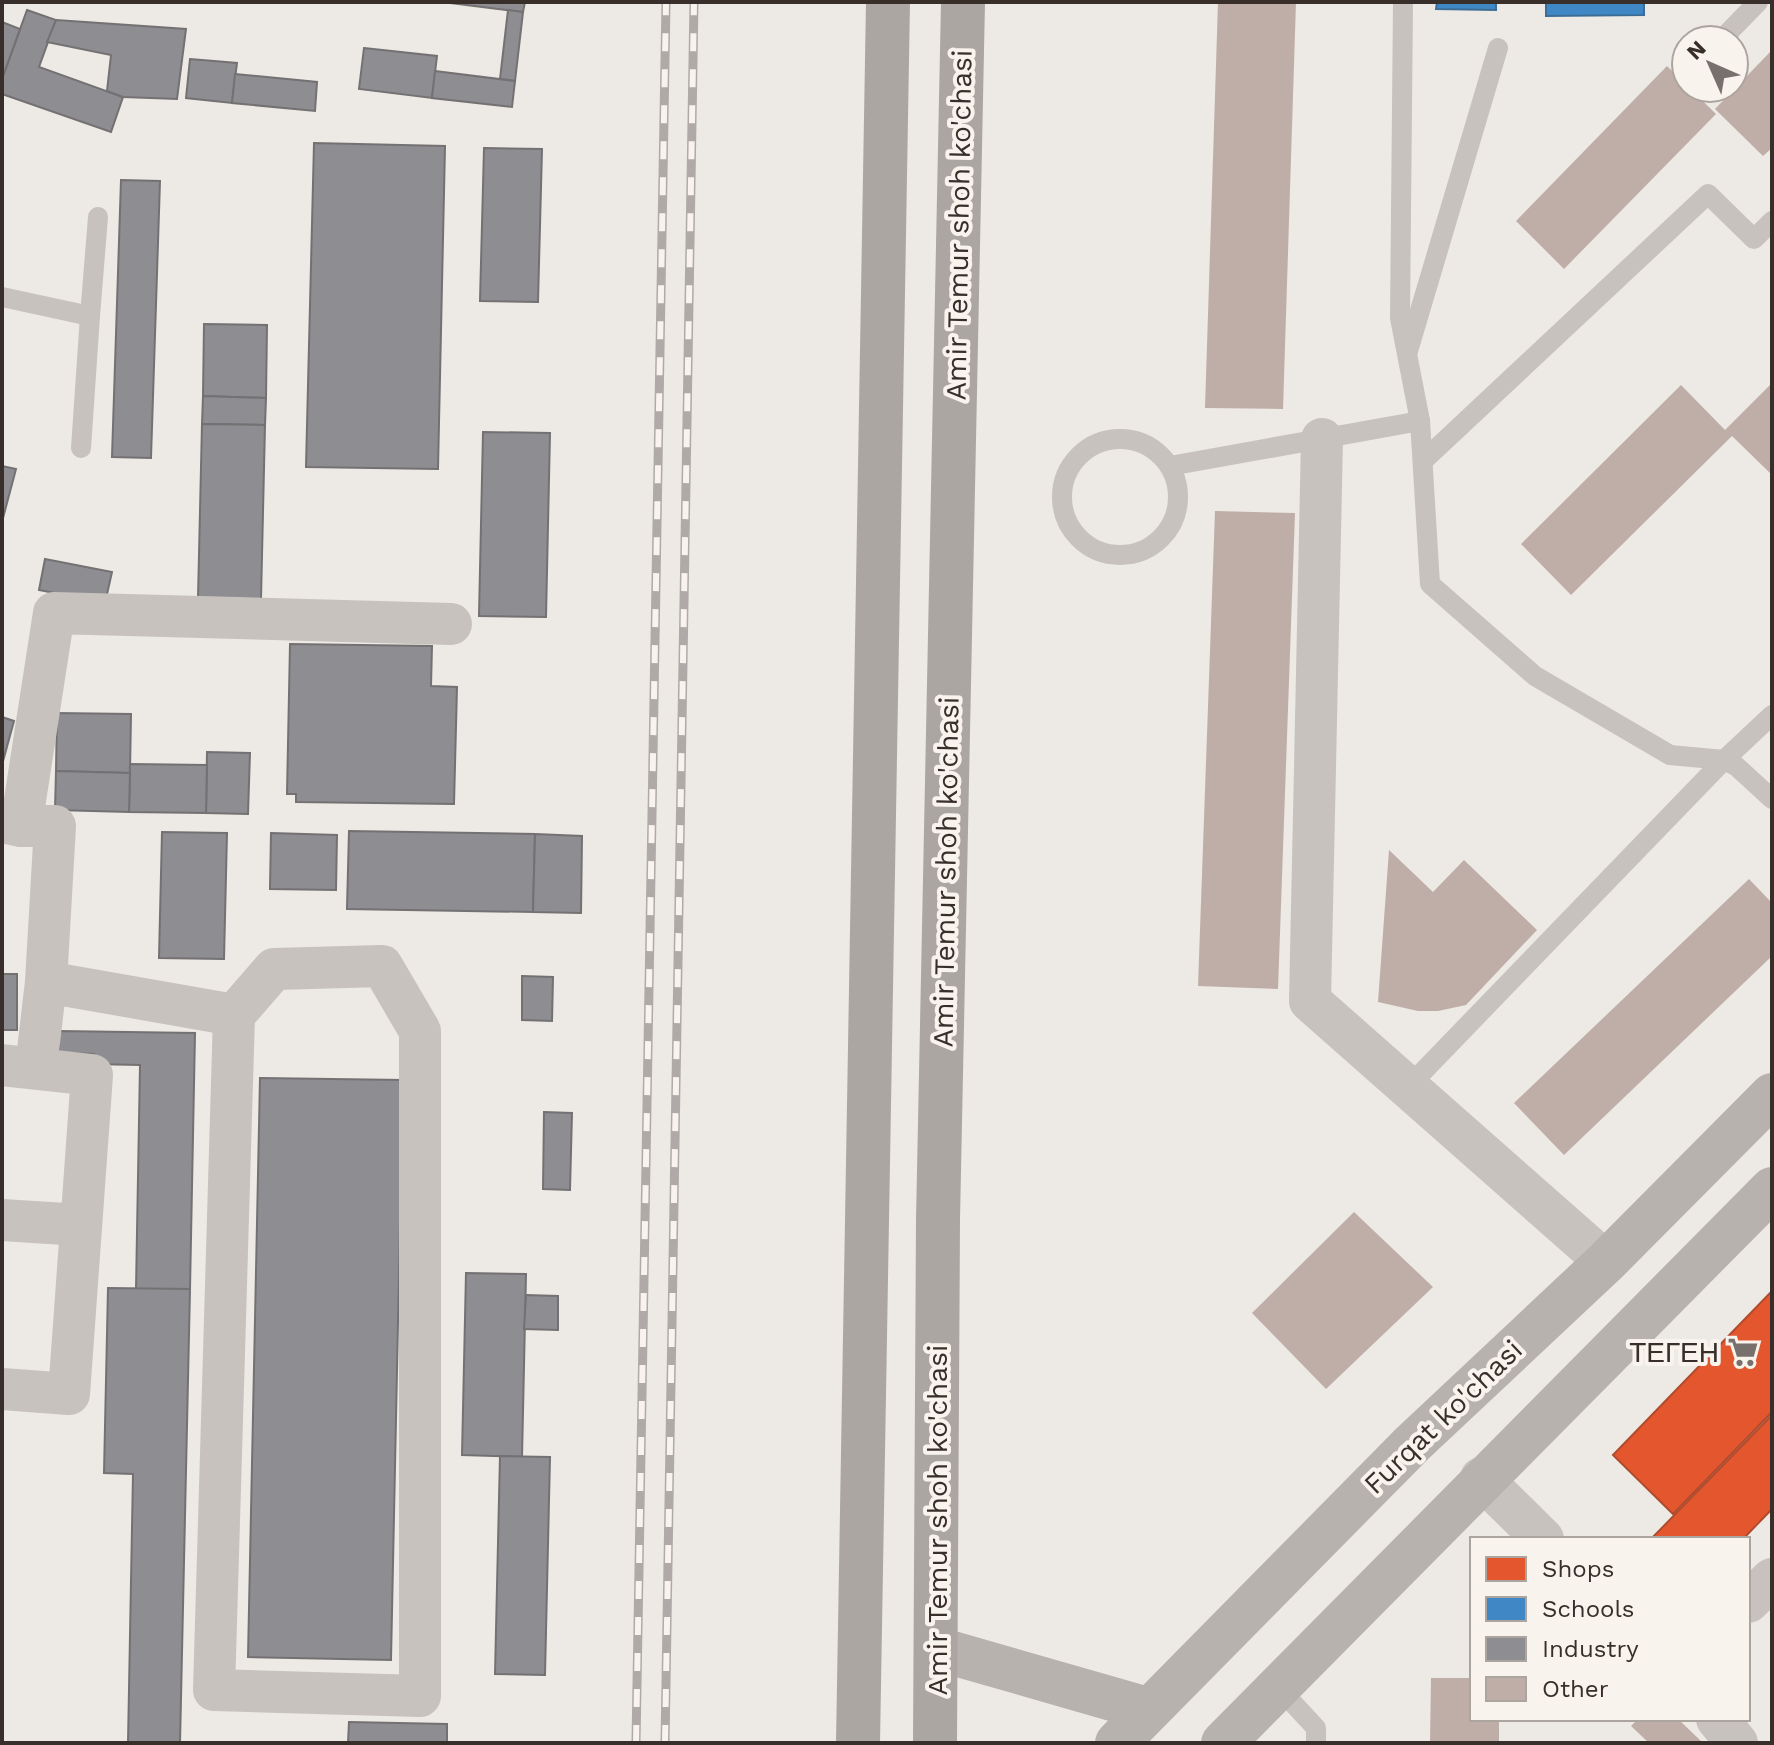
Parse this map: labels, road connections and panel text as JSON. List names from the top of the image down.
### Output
{
  "streets": {
    "main road": ["Amir Temur shoh ko'chasi", "Furqat ko'chasi"]
  },
  "places": {
    "supermarket": ["ТЕГЕН"]
  },
  "legend": [
    "Shops",
    "Schools",
    "Industry",
    "Other"
  ],
  "north": "top left"
}
